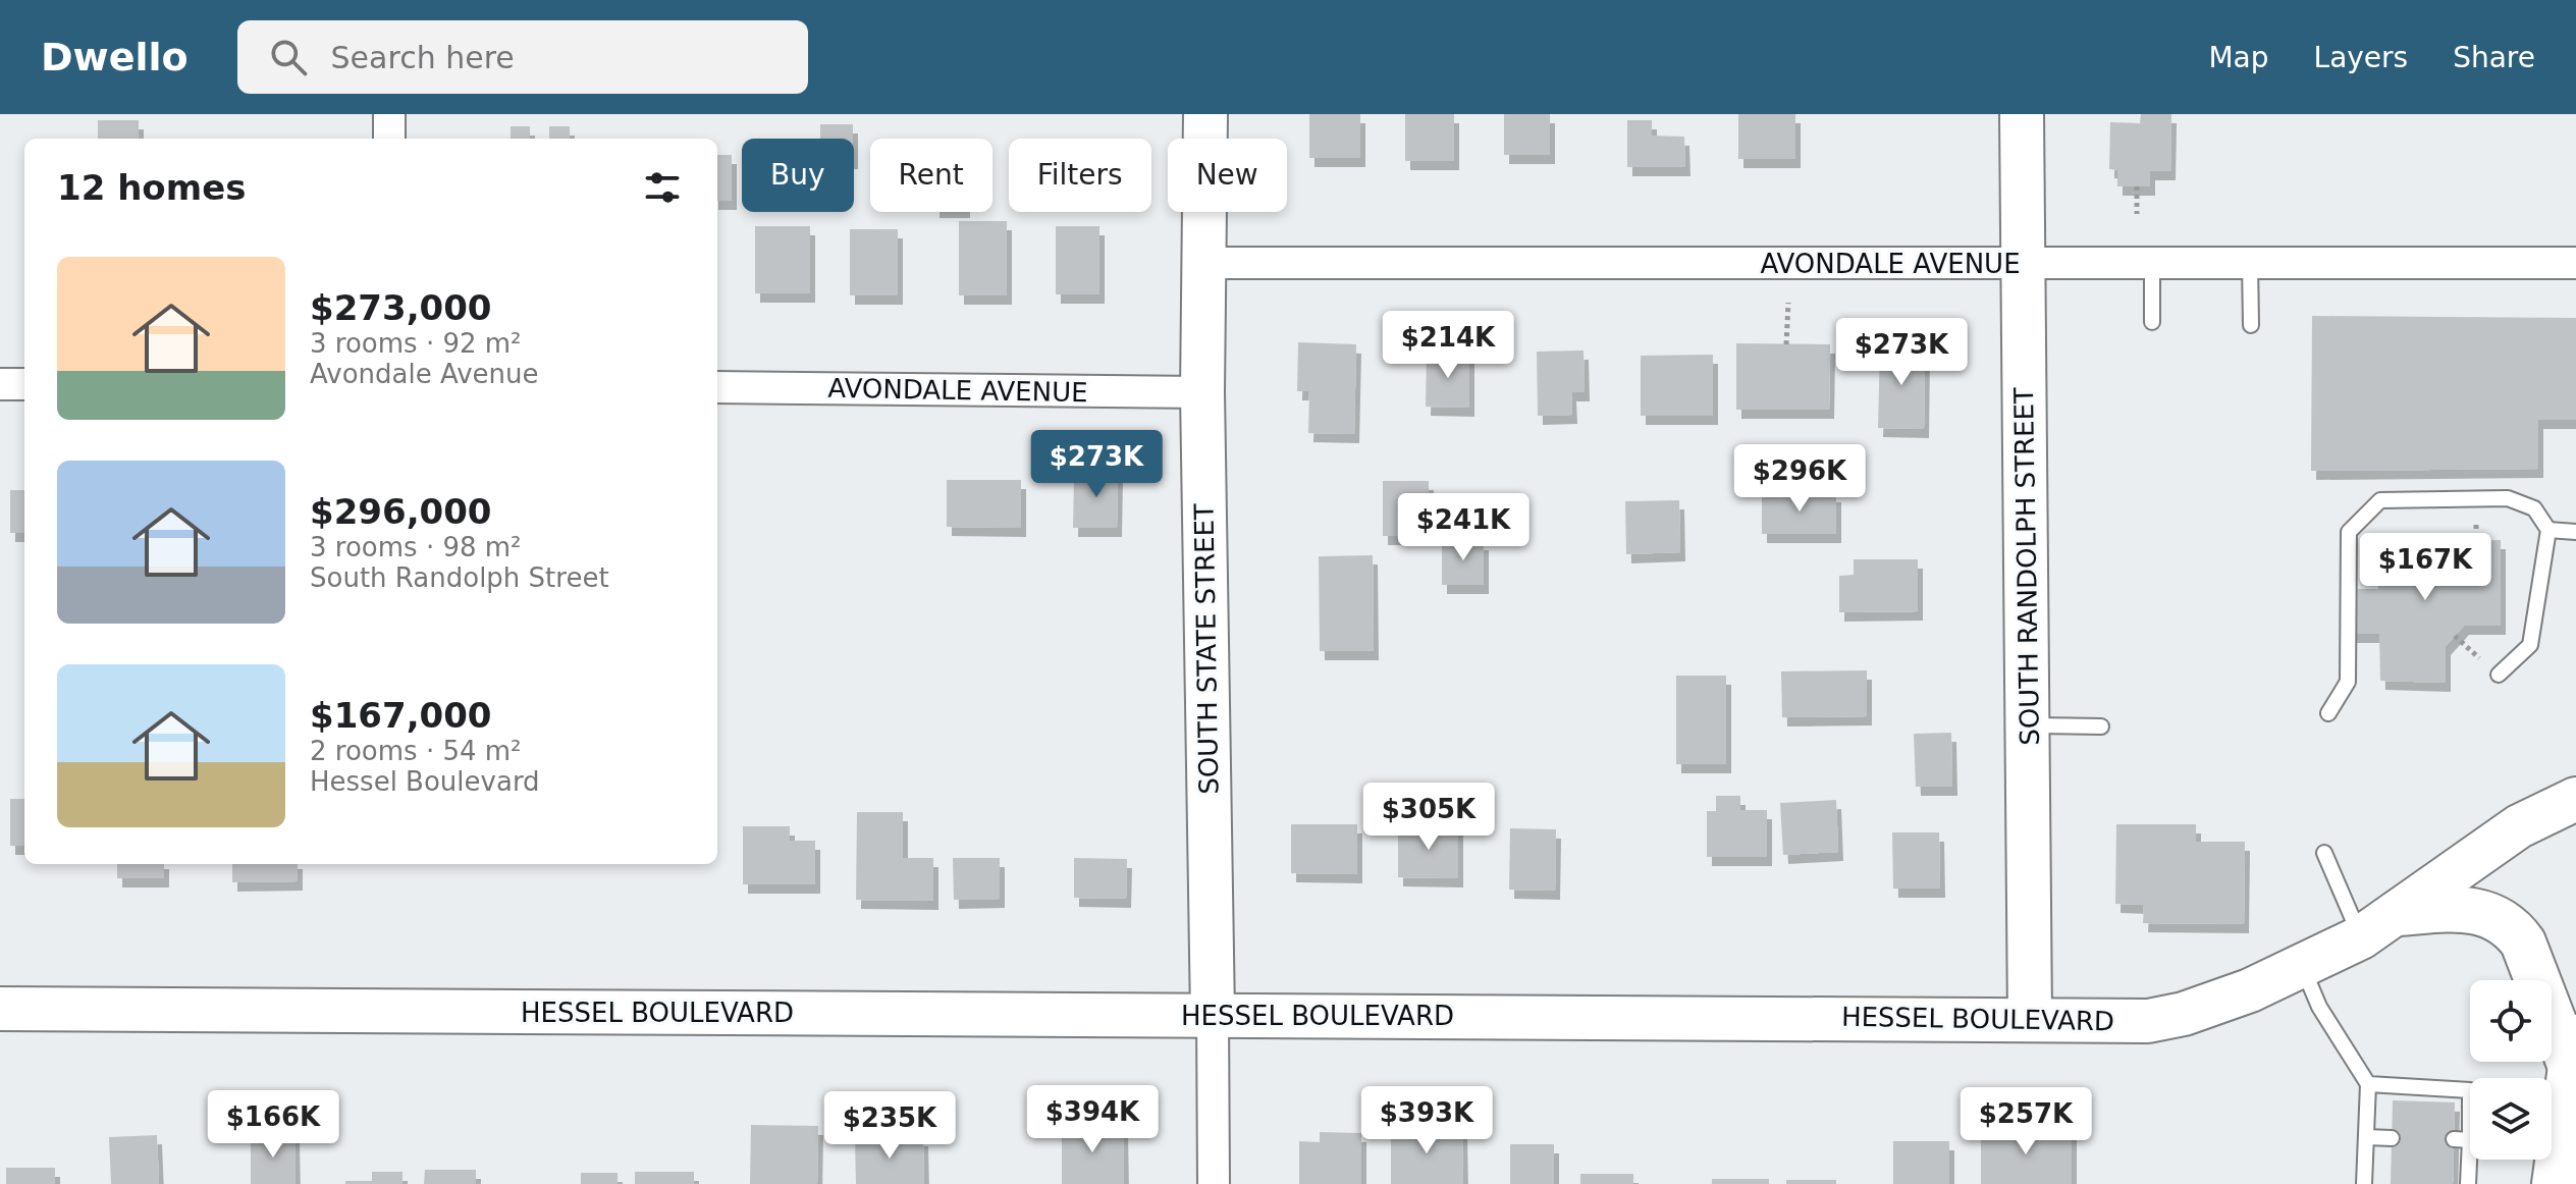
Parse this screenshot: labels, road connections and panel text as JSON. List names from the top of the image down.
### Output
{
  "streets": {
    "street": [
      "AVONDALE AVENUE",
      "SOUTH RANDOLPH STREET",
      "SOUTH STATE STREET",
      "HESSEL BOULEVARD"
    ]
  },
  "crossings": [
    ["AVONDALE AVENUE", "SOUTH RANDOLPH STREET"],
    ["AVONDALE AVENUE", "SOUTH STATE STREET"],
    ["SOUTH RANDOLPH STREET", "HESSEL BOULEVARD"],
    ["SOUTH STATE STREET", "HESSEL BOULEVARD"]
  ],
  "page": {
    "header": "Dwello",
    "search": "Search here",
    "nav": ["Map", "Layers", "Share"],
    "chip": [
      "Buy",
      "Rent",
      "Filters",
      "New"
    ],
    "heading": "12 homes",
    "list": [
      {
        "name": "$273,000",
        "note": "3 rooms · 92 m² · Avondale Avenue"
      },
      {
        "name": "$296,000",
        "note": "3 rooms · 98 m² · South Randolph Street"
      },
      {
        "name": "$167,000",
        "note": "2 rooms · 54 m² · Hessel Boulevard"
      }
    ],
    "price": [
      "$214K",
      "$273K",
      "$273K",
      "$296K",
      "$241K",
      "$167K",
      "$305K",
      "$394K",
      "$393K",
      "$257K",
      "$166K",
      "$235K"
    ]
  }
}
